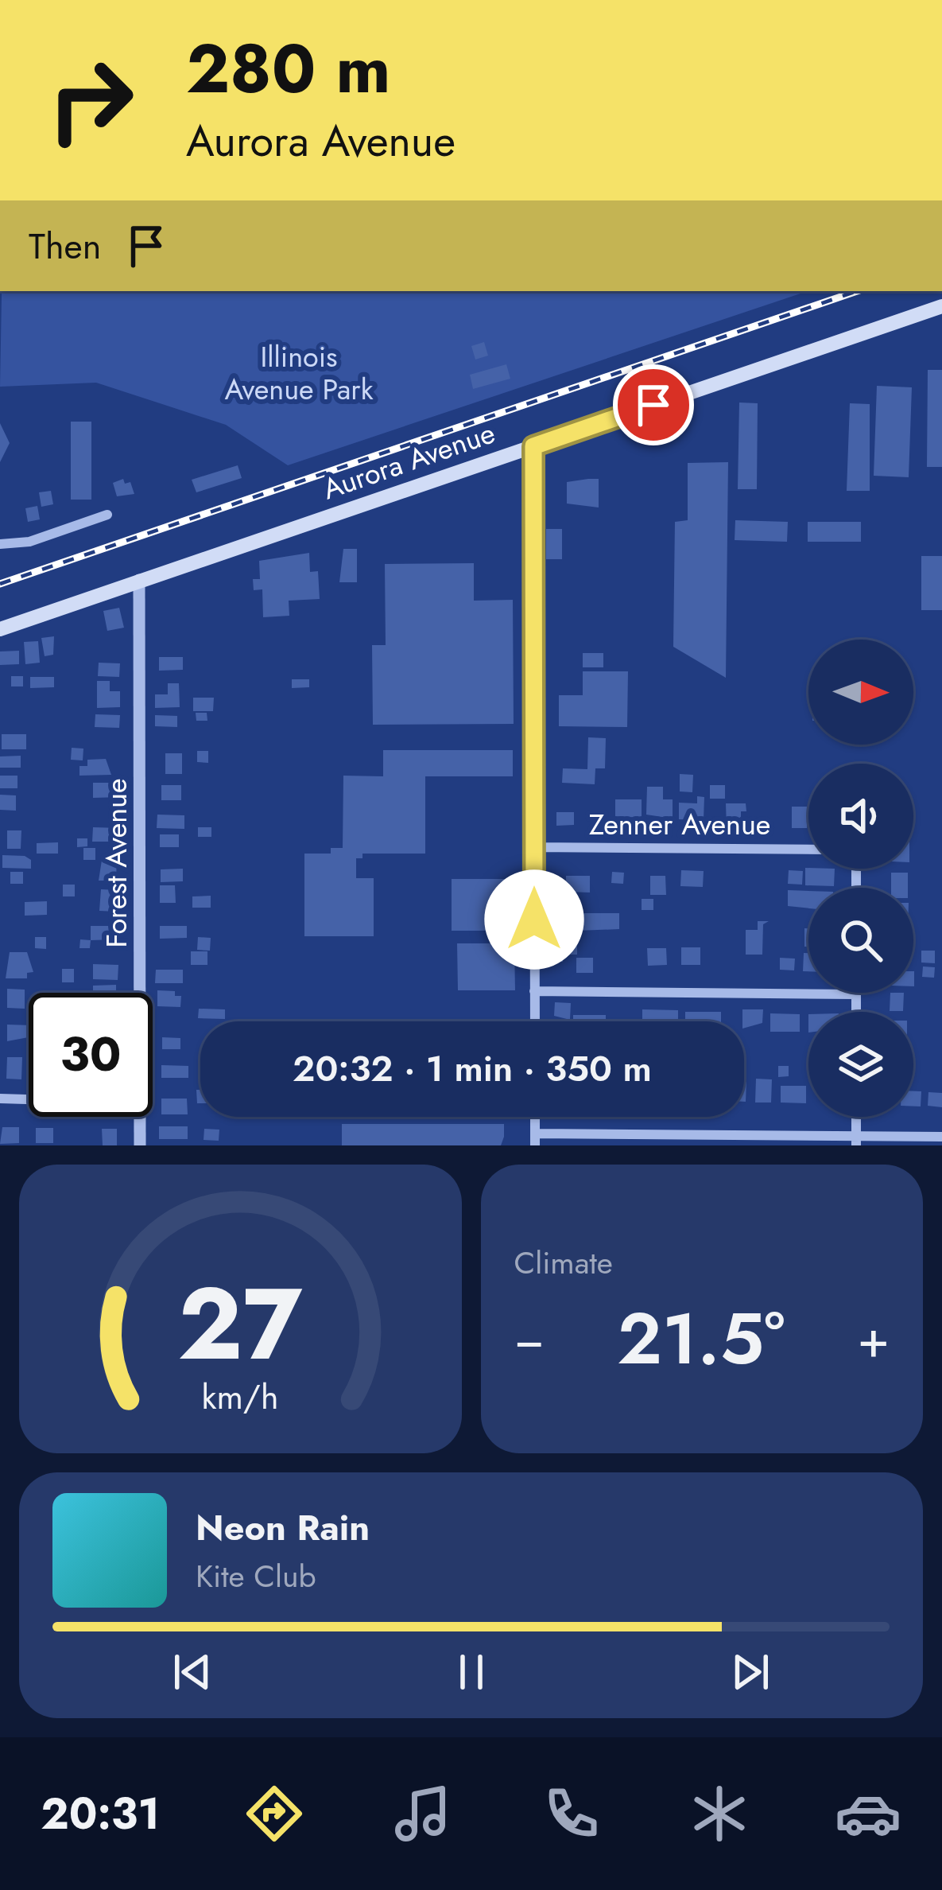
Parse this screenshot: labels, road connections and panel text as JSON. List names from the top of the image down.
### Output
{
  "streets": {
    "main road": ["Aurora Avenue"],
    "street": ["Zenner Avenue", "Forest Avenue"]
  },
  "crossings": [
    ["Aurora Avenue", "Forest Avenue"]
  ],
  "parks": ["Illinois Avenue Park"],
  "north": "right",
  "page": {
    "turn": ["280 m", "Aurora Avenue"],
    "then": "Then",
    "limit": "30",
    "trip": "20:32 · 1 min · 350 m",
    "tile": "Climate",
    "heat": ["−", "21.5°", "+"],
    "song": ["Neon Rain", "Kite Club"],
    "tabs": "20:31",
    "gauge": ["27", "km/h"]
  }
}
